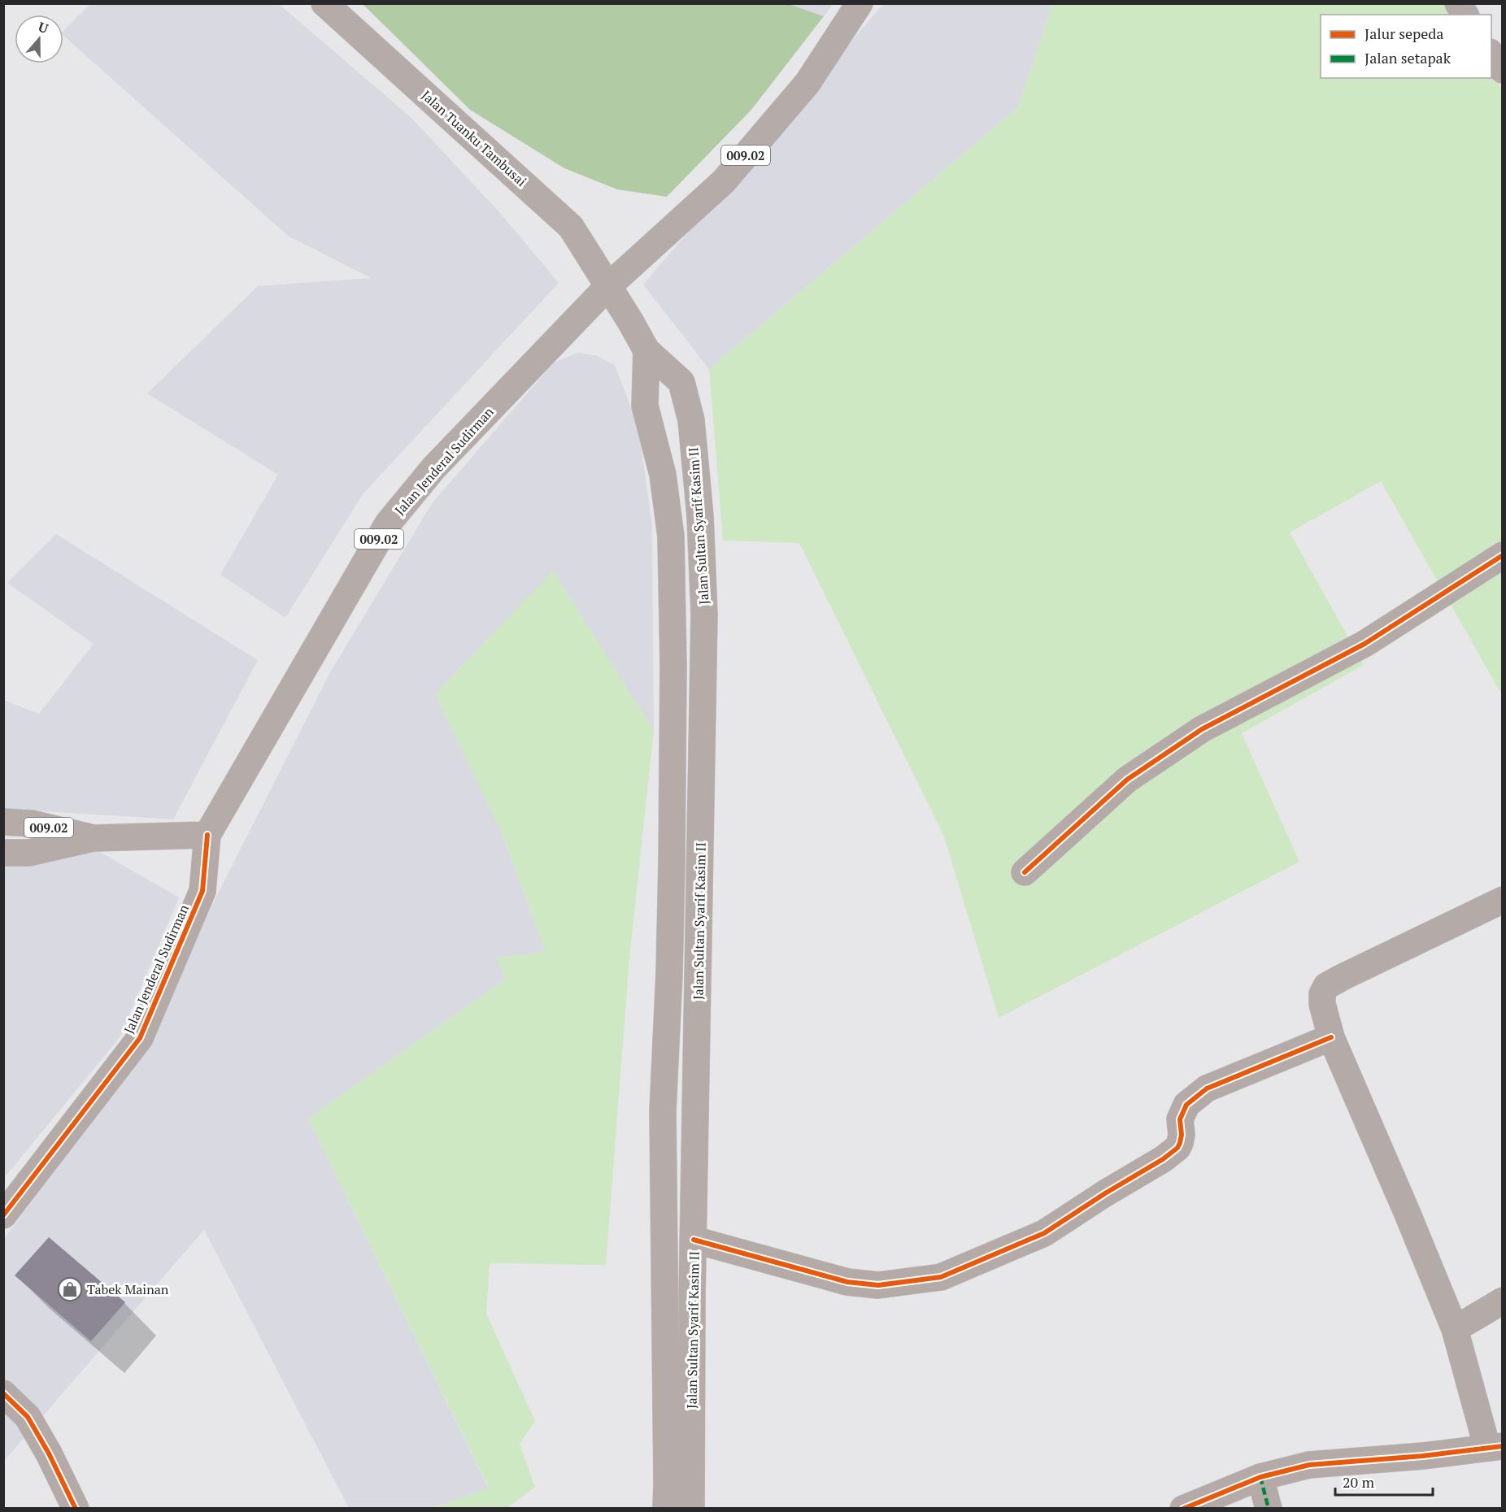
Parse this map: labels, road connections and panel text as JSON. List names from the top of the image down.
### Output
{
  "streets": {
    "main road": [
      "Jalan Tuanku Tambusai",
      "009.02",
      "Jalan Jenderal Sudirman",
      "Jalan Sultan Syarif Kasim II"
    ]
  },
  "crossings": [
    ["Jalan Tuanku Tambusai", "Jalan Jenderal Sudirman"],
    ["Jalan Tuanku Tambusai", "Jalan Sultan Syarif Kasim II"],
    ["009.02", "Jalan Jenderal Sudirman"],
    ["Jalan Jenderal Sudirman", "Jalan Sultan Syarif Kasim II"]
  ],
  "places": {
    "shop": ["Tabek Mainan"]
  },
  "legend": ["Jalur sepeda", "Jalan setapak"],
  "scale_bar": "20 m",
  "north": "top"
}
